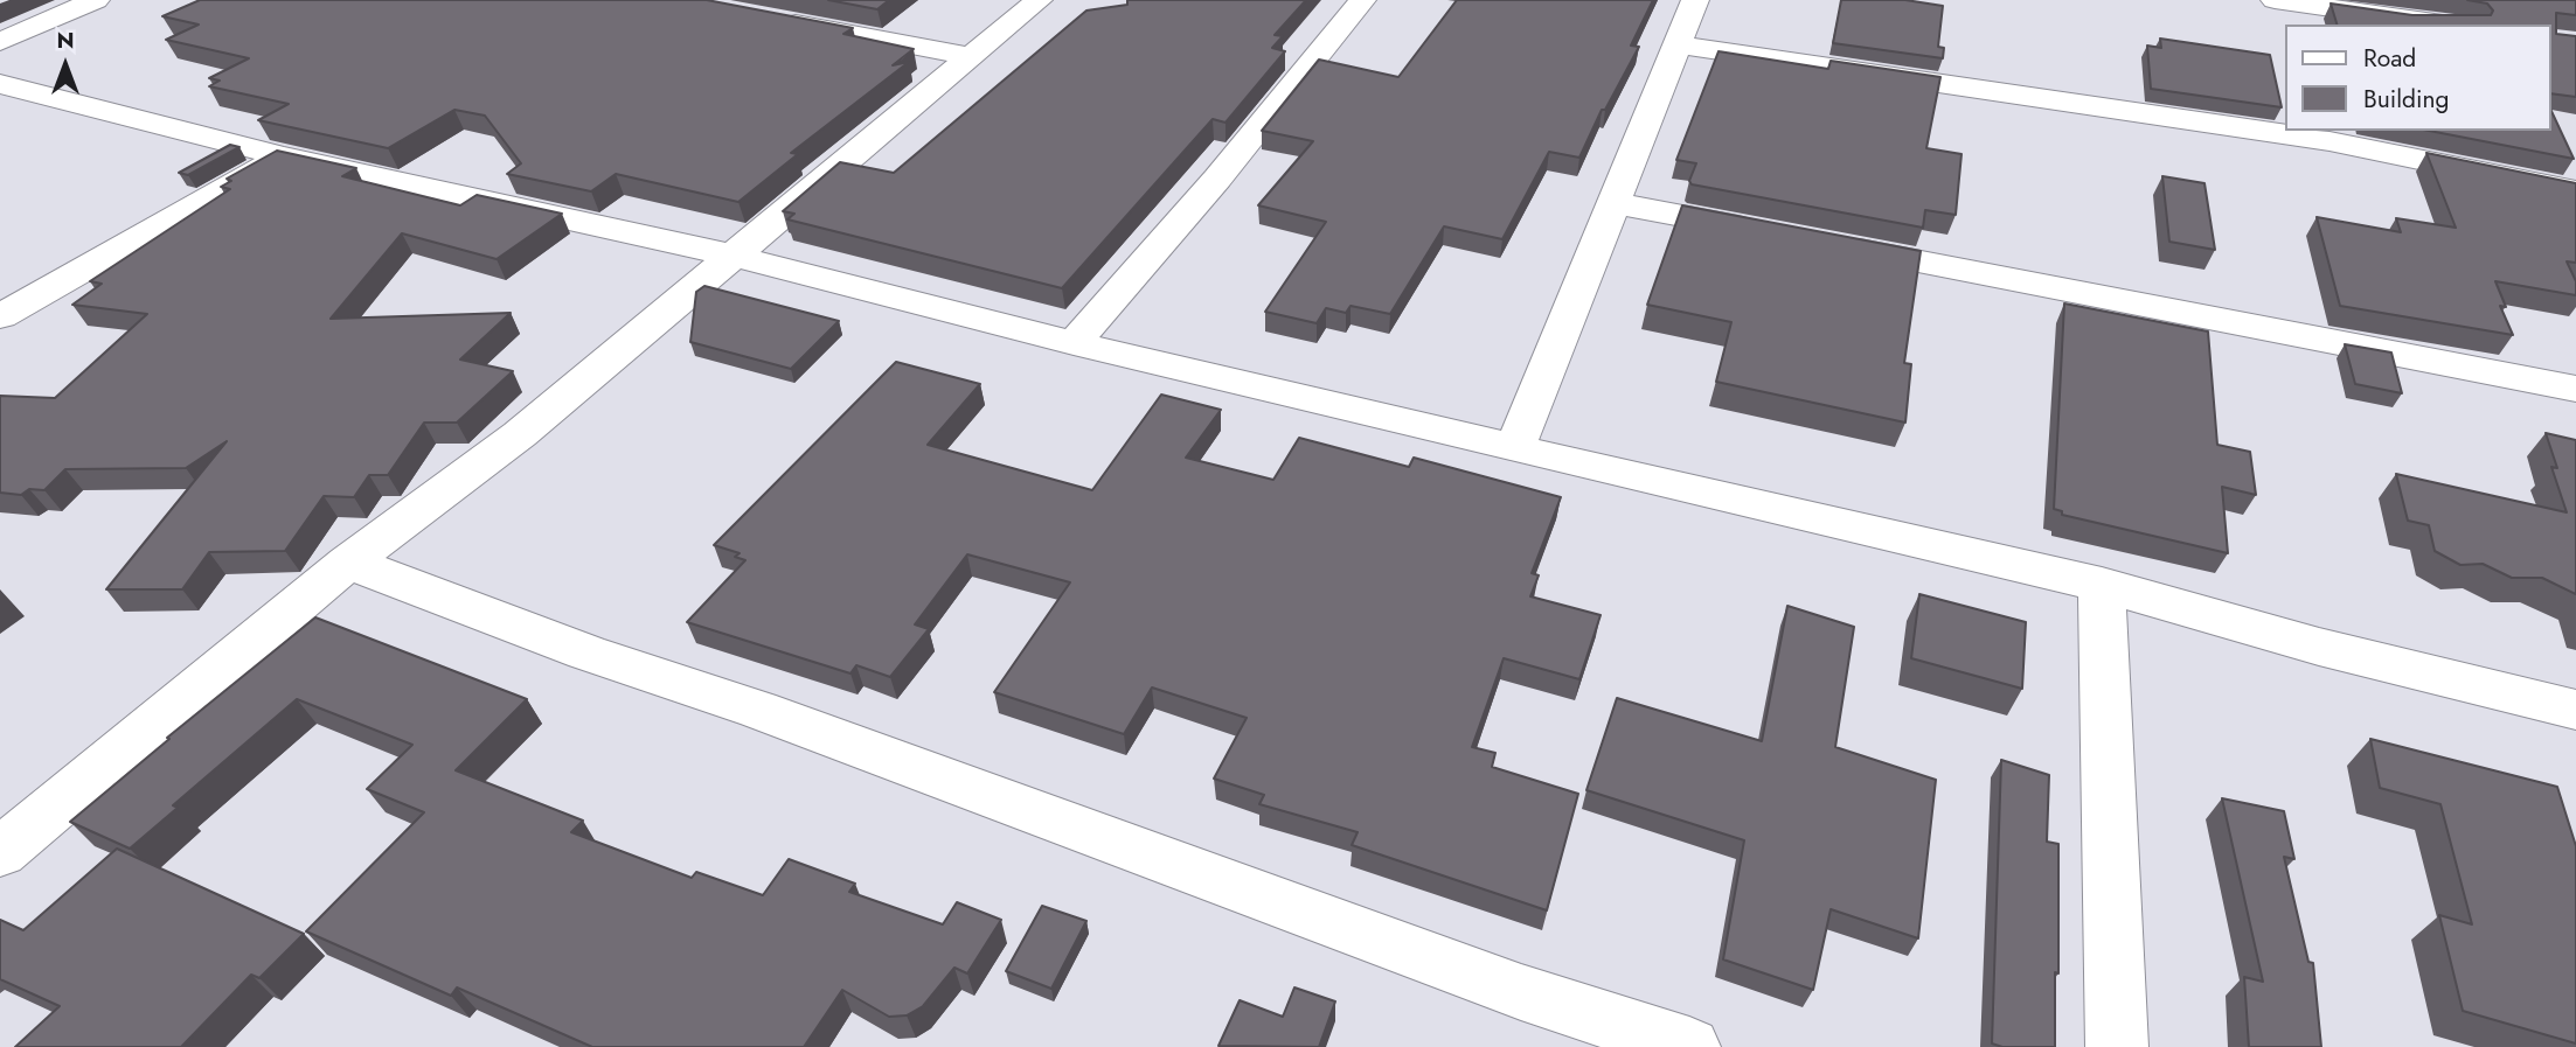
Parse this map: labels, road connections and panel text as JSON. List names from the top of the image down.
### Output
{
  "legend": ["Road", "Building"],
  "north": "top"
}
